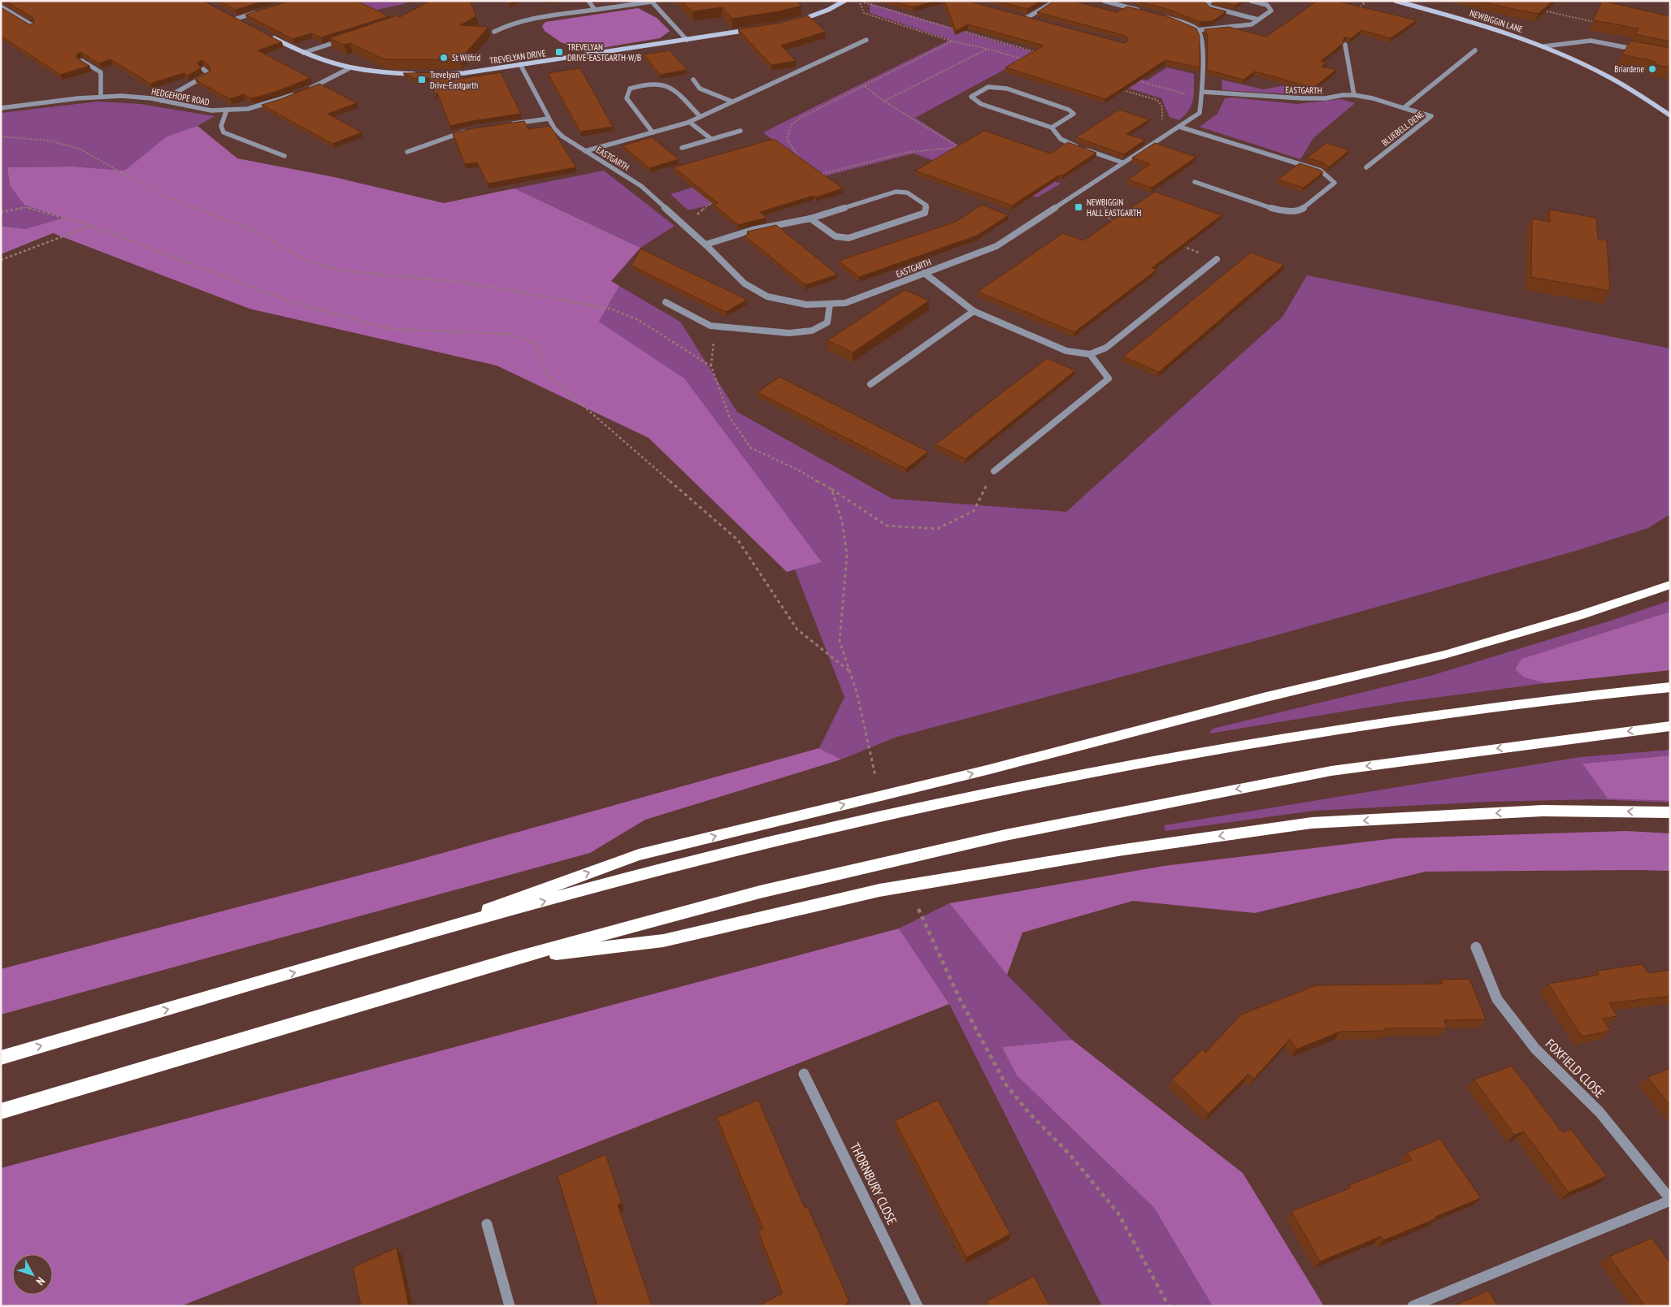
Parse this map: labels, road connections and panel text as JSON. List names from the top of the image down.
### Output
{
  "streets": {
    "street": [
      "NEWBIGGIN LANE",
      "TREVELYAN DRIVE",
      "EASTGARTH",
      "HEDGEHOPE ROAD",
      "BLUEBELL DENE",
      "FOXFIELD CLOSE",
      "THORNBURY CLOSE"
    ]
  },
  "crossings": [
    ["TREVELYAN DRIVE", "EASTGARTH"],
    ["EASTGARTH", "BLUEBELL DENE"]
  ],
  "places": {
    "transit": ["TREVELYAN DRIVE-EASTGARTH-W/B", "Trevelyan Drive-Eastgarth", "NEWBIGGIN HALL EASTGARTH"],
    "other": ["St Wilfrid", "Briardene"]
  },
  "north": "bottom right"
}
